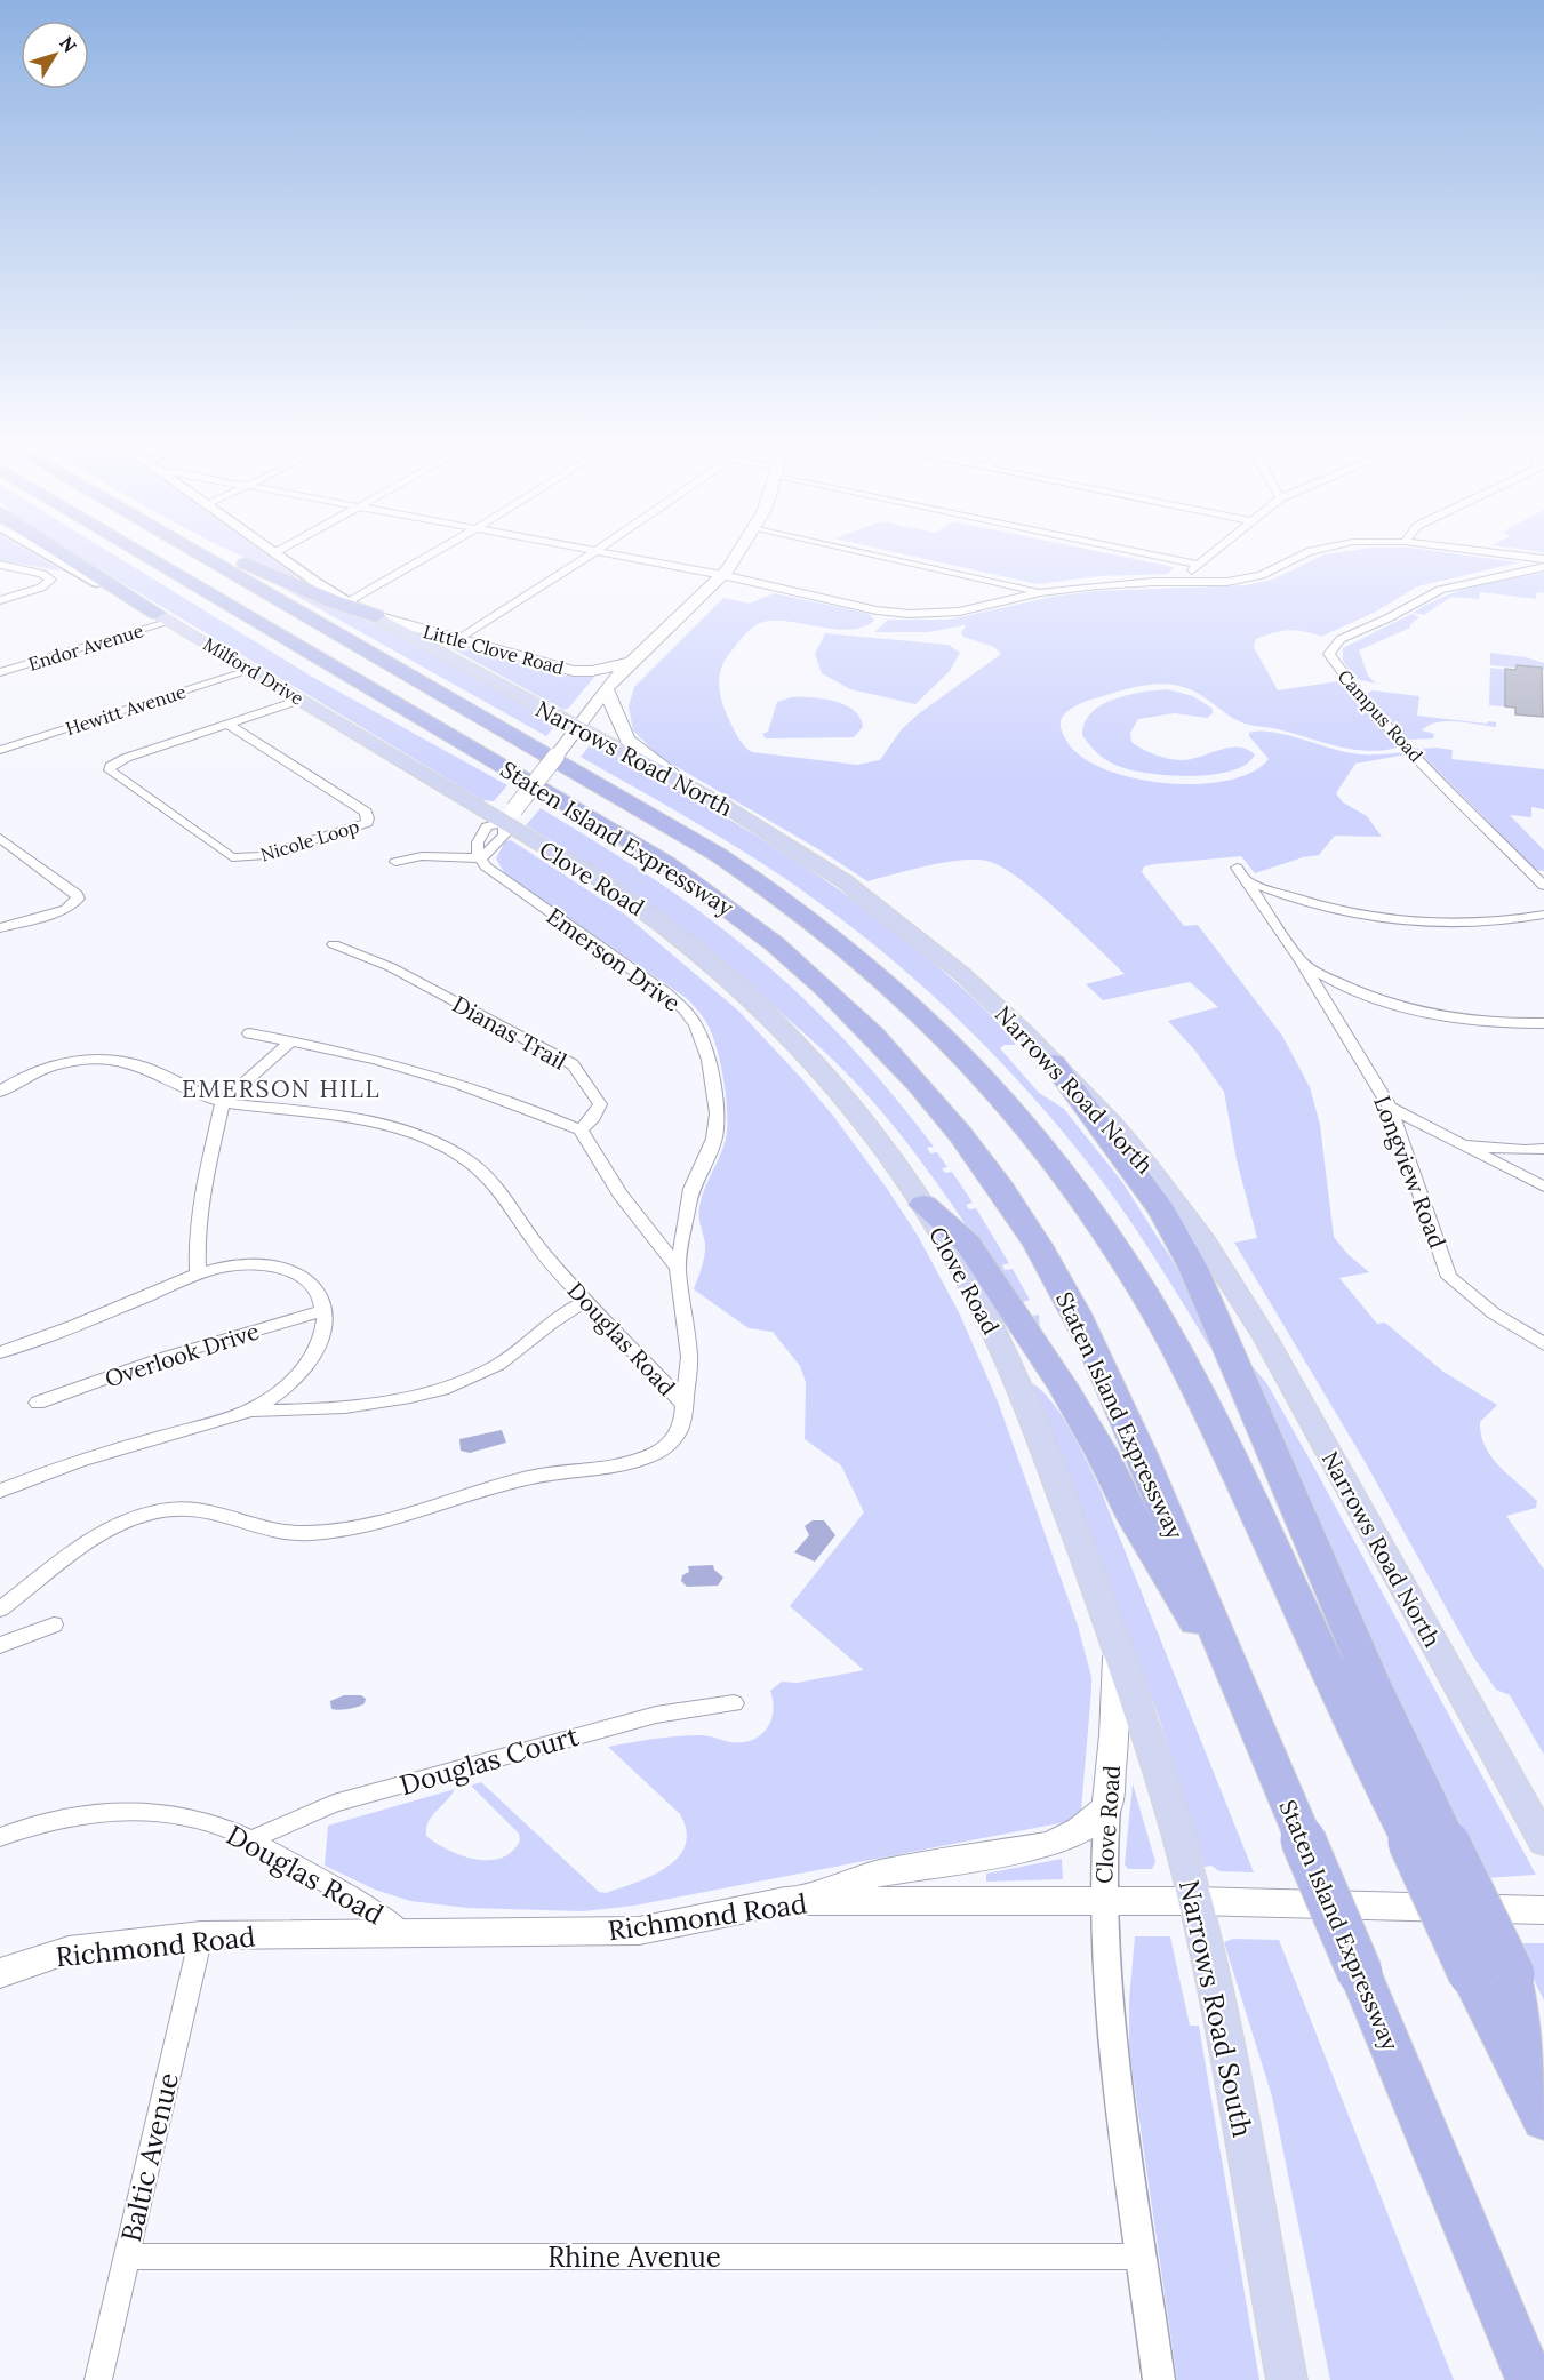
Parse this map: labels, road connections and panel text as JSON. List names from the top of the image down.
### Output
{
  "streets": {
    "highway": ["Staten Island Expressway"],
    "main road": [
      "Little Clove Road",
      "Milford Drive",
      "Narrows Road North",
      "Clove Road",
      "Richmond Road",
      "Narrows Road South"
    ],
    "street": [
      "Endor Avenue",
      "Hewitt Avenue",
      "Campus Road",
      "Nicole Loop",
      "Emerson Drive",
      "Dianas Trail",
      "Longview Road",
      "Douglas Road",
      "Overlook Drive",
      "Douglas Court",
      "Baltic Avenue",
      "Rhine Avenue"
    ]
  },
  "crossings": [
    ["Endor Avenue", "Milford Drive"],
    ["Little Clove Road", "Narrows Road North"],
    ["Milford Drive", "Hewitt Avenue"],
    ["Milford Drive", "Nicole Loop"],
    ["Milford Drive", "Clove Road"],
    ["Clove Road", "Richmond Road"],
    ["Clove Road", "Narrows Road South"],
    ["Clove Road", "Rhine Avenue"],
    ["Emerson Drive", "Douglas Road"],
    ["Douglas Road", "Douglas Court"],
    ["Douglas Road", "Richmond Road"],
    ["Richmond Road", "Narrows Road South"],
    ["Richmond Road", "Baltic Avenue"],
    ["Baltic Avenue", "Rhine Avenue"]
  ],
  "districts": ["EMERSON HILL"],
  "north": "top right"
}
